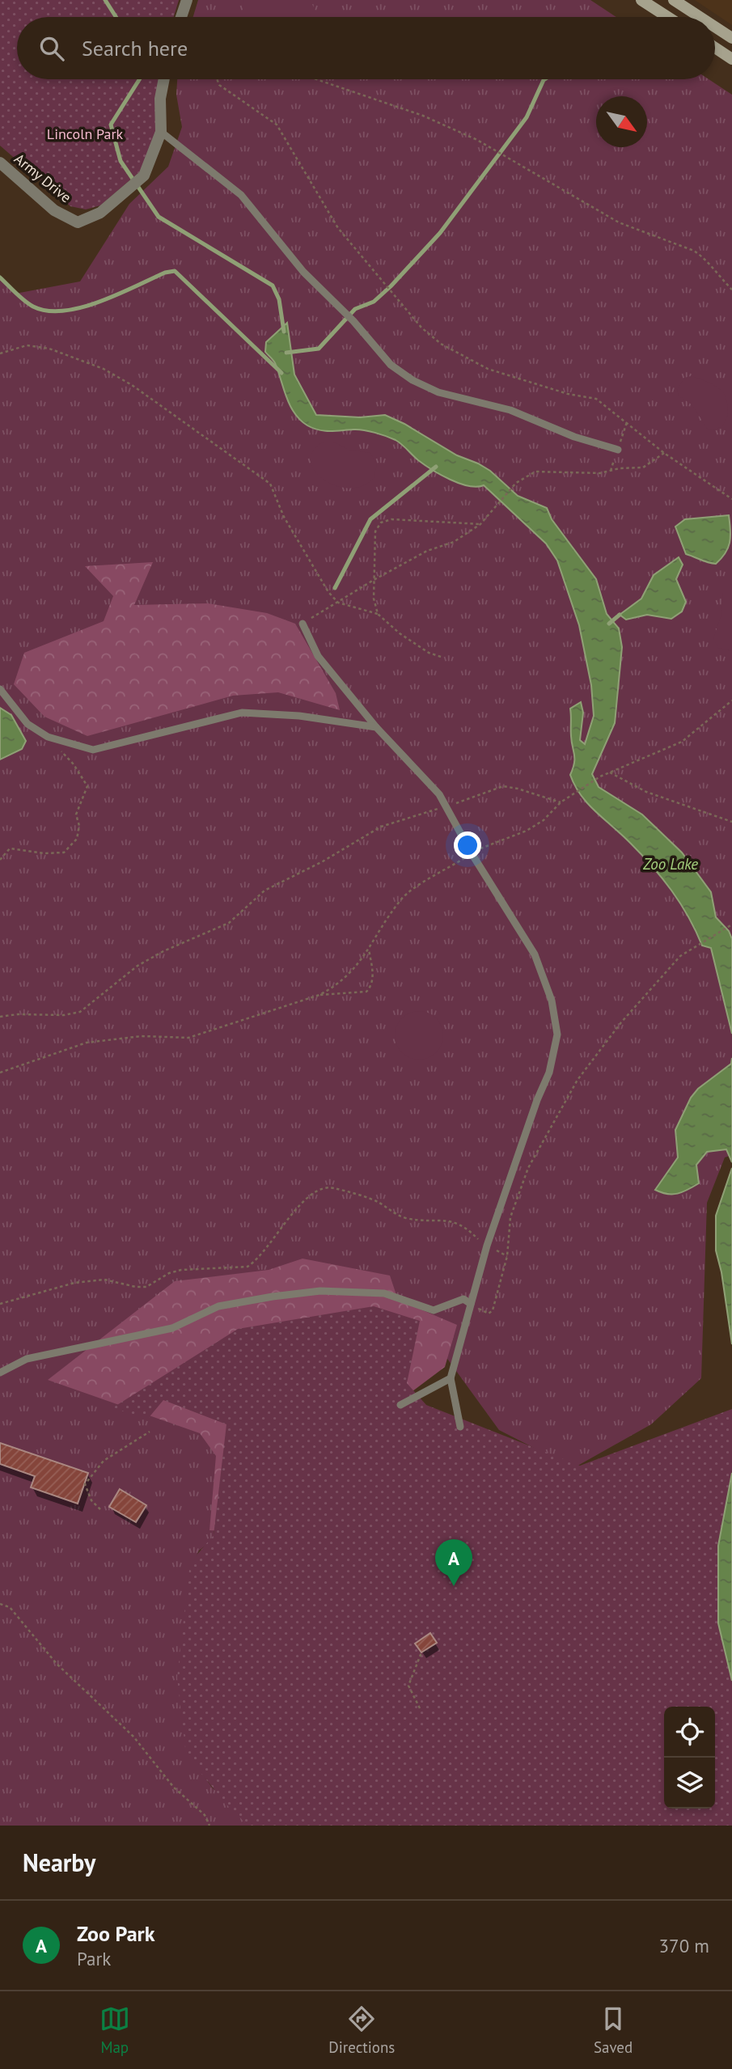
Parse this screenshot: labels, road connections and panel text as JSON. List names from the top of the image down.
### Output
{
  "streets": {
    "street": ["Army Drive"]
  },
  "water": ["Zoo Lake"],
  "parks": ["Lincoln Park"],
  "north": "bottom right",
  "page": {
    "search": "Search here",
    "pins": "A",
    "heading": "Nearby",
    "list": [
      {
        "mark": "A",
        "name": "Zoo Park",
        "note": "Park",
        "value": "370 m"
      }
    ],
    "nav": ["Map", "Directions", "Saved"]
  }
}
